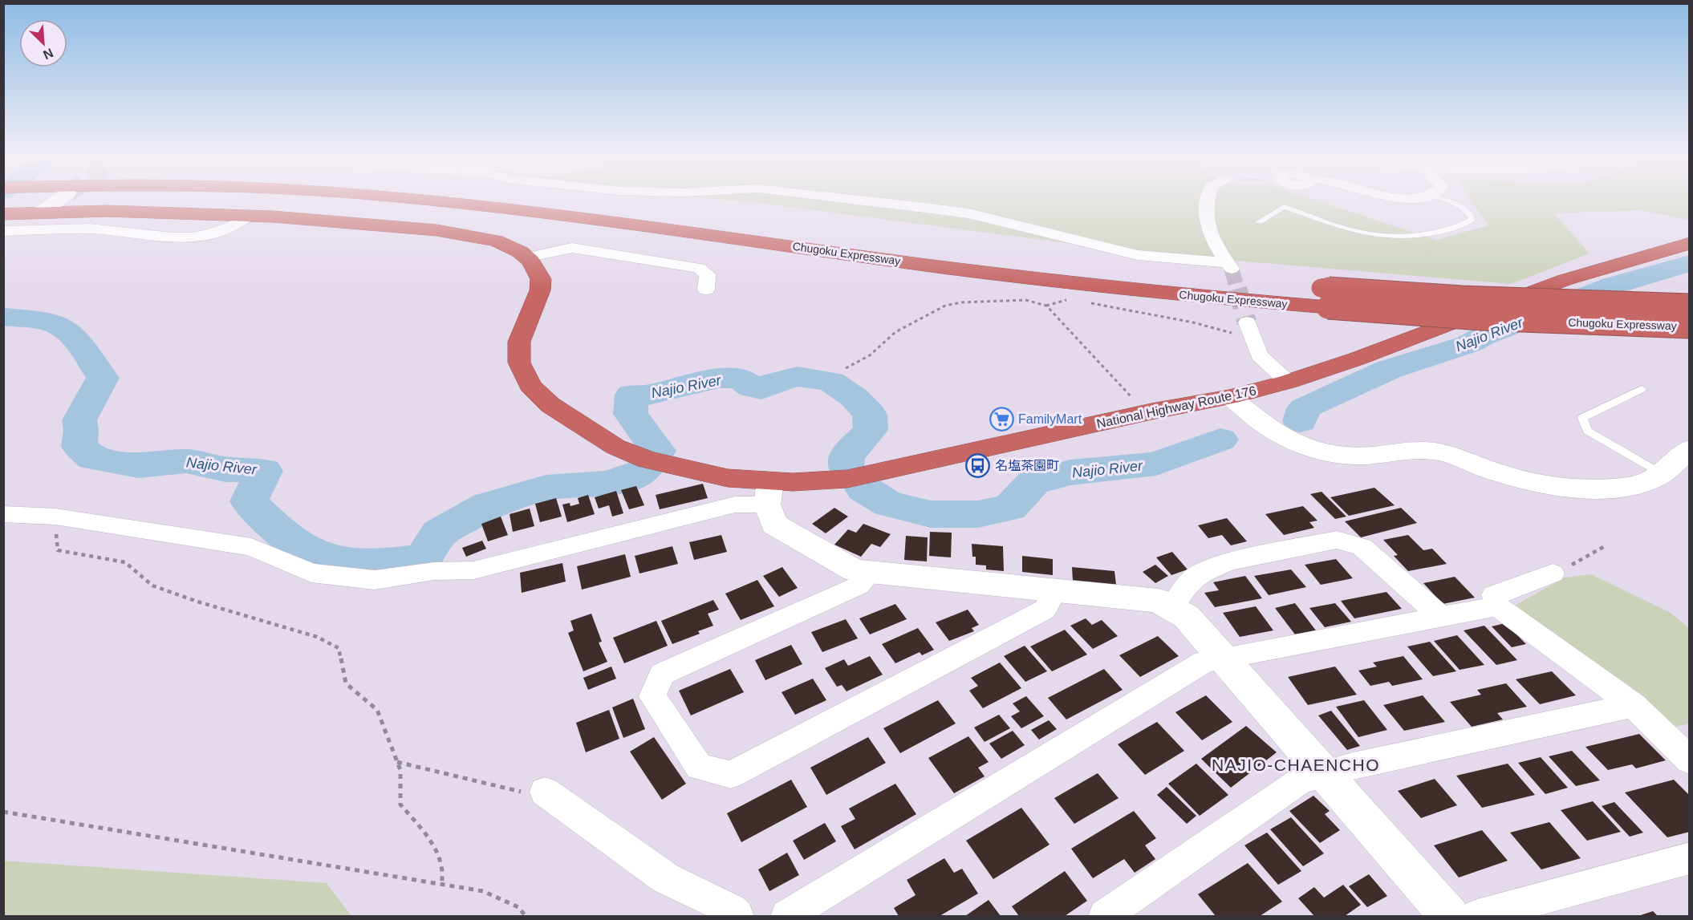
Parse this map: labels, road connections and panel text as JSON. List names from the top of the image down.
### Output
{
  "streets": {
    "highway": ["Chugoku Expressway", "National Highway Route 176"]
  },
  "districts": ["NAJIO-CHAENCHO"],
  "water": ["Najio River"],
  "places": {
    "supermarket": ["FamilyMart"],
    "bus stop": ["名塩茶園町"]
  },
  "north": "bottom right"
}
